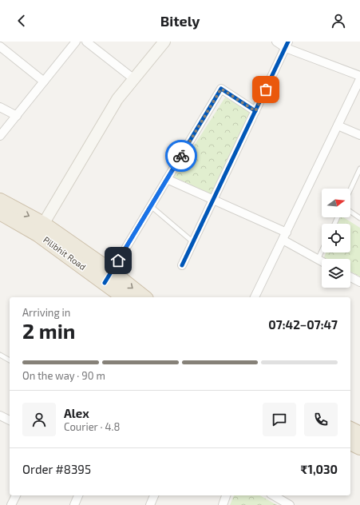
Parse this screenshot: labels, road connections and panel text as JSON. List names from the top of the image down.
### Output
{
  "streets": {
    "highway": ["Pilibhit Road"]
  },
  "north": "right",
  "page": {
    "header": "Bitely",
    "heading": ["2 min", "Arriving in", "07:42–07:47"],
    "panel": [
      "Alex",
      "Courier · 4.8",
      "Order #8395",
      "₹1,030"
    ],
    "bar": "On the way · 90 m"
  }
}
